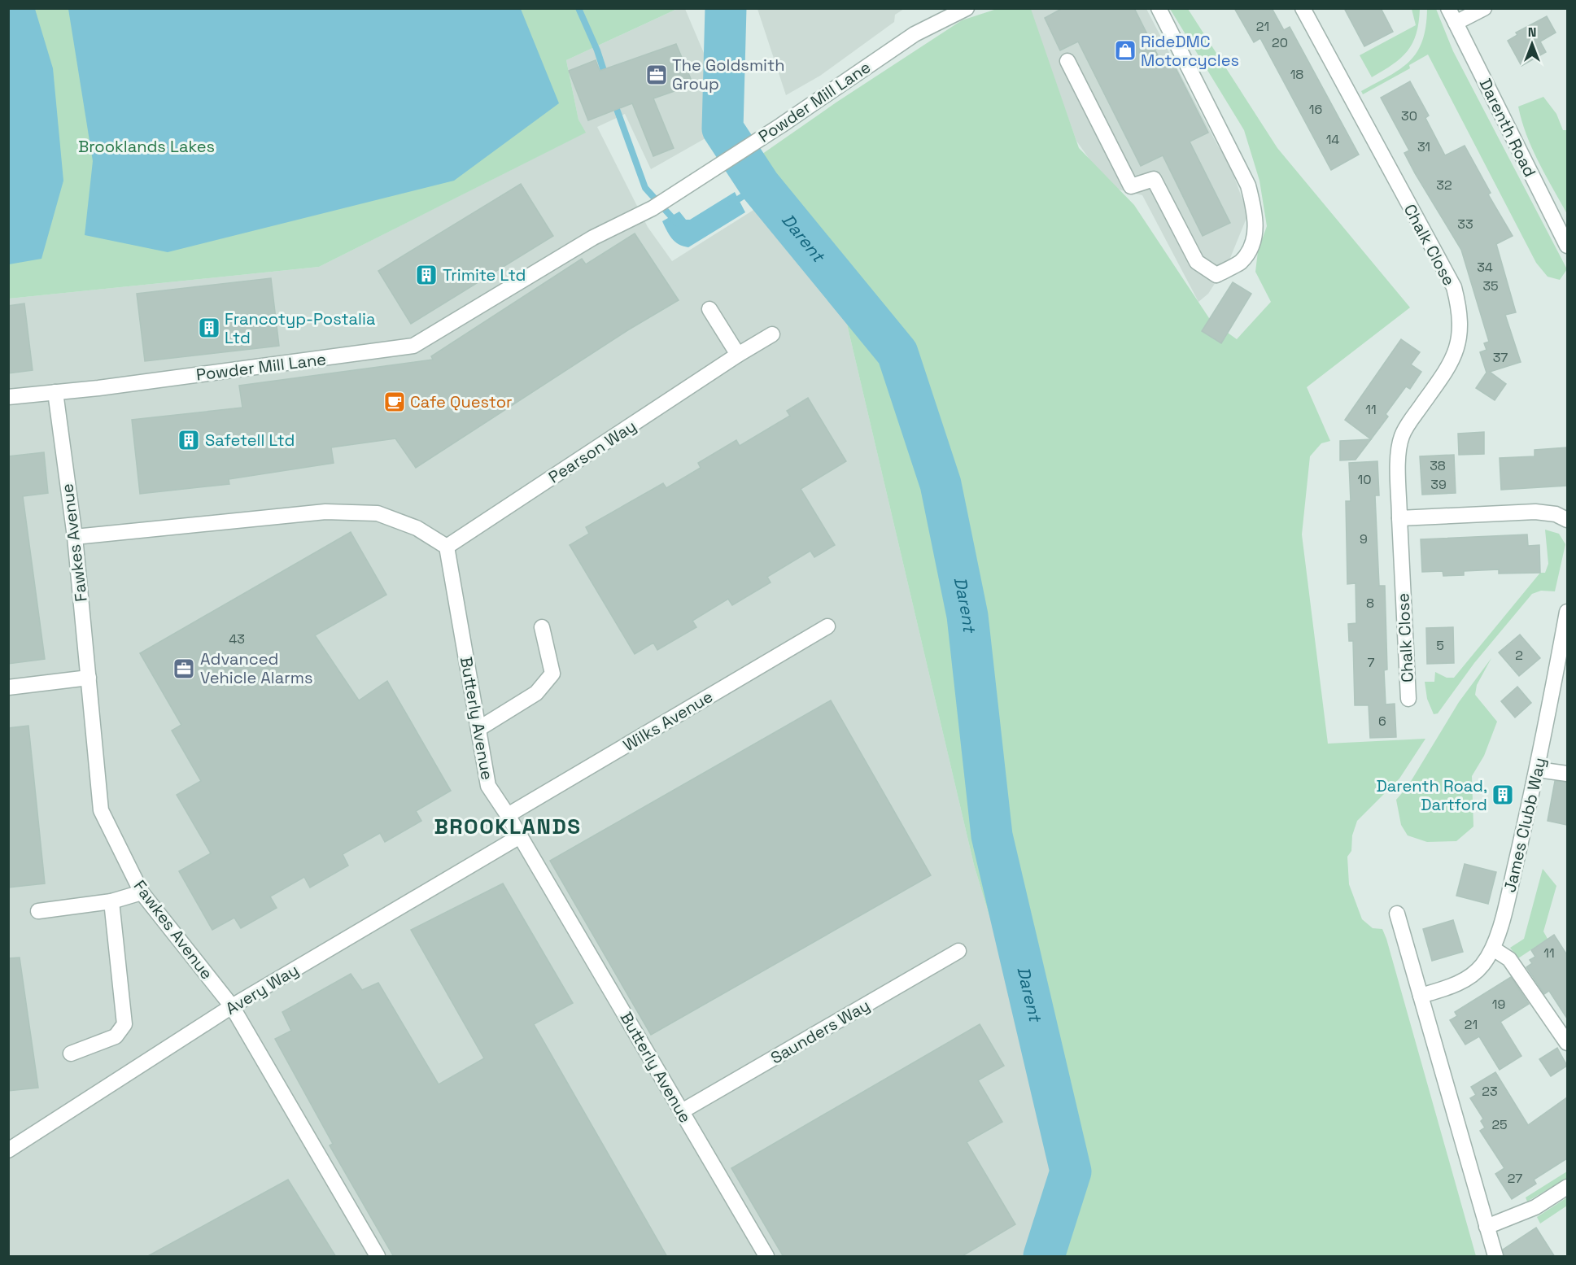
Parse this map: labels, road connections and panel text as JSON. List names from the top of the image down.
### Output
{
  "streets": {
    "street": [
      "Powder Mill Lane",
      "Darenth Road",
      "Chalk Close",
      "Pearson Way",
      "Fawkes Avenue",
      "Butterly Avenue",
      "Wilks Avenue",
      "James Clubb Way",
      "Avery Way",
      "Saunders Way"
    ]
  },
  "crossings": [
    ["Powder Mill Lane", "Fawkes Avenue"],
    ["Pearson Way", "Butterly Avenue"],
    ["Fawkes Avenue", "Avery Way"],
    ["Butterly Avenue", "Wilks Avenue"],
    ["Butterly Avenue", "Avery Way"],
    ["Butterly Avenue", "Saunders Way"]
  ],
  "districts": ["BROOKLANDS"],
  "water": ["Darent"],
  "parks": ["Brooklands Lakes"],
  "places": {
    "shop": ["RideDMC Motorcycles"],
    "office": ["The Goldsmith Group", "Advanced Vehicle Alarms"],
    "building": [
      "Trimite Ltd",
      "Francotyp-Postalia Ltd",
      "Safetell Ltd",
      "Darenth Road, Dartford"
    ],
    "cafe": ["Cafe Questor"]
  },
  "house_numbers": [
    "21",
    "20",
    "18",
    "16",
    "30",
    "14",
    "31",
    "32",
    "33",
    "34",
    "35",
    "37",
    "11",
    "38",
    "10",
    "39",
    "9",
    "8",
    "43",
    "5",
    "2",
    "7",
    "6",
    "11",
    "19",
    "21",
    "23",
    "25",
    "27"
  ],
  "north": "top"
}
